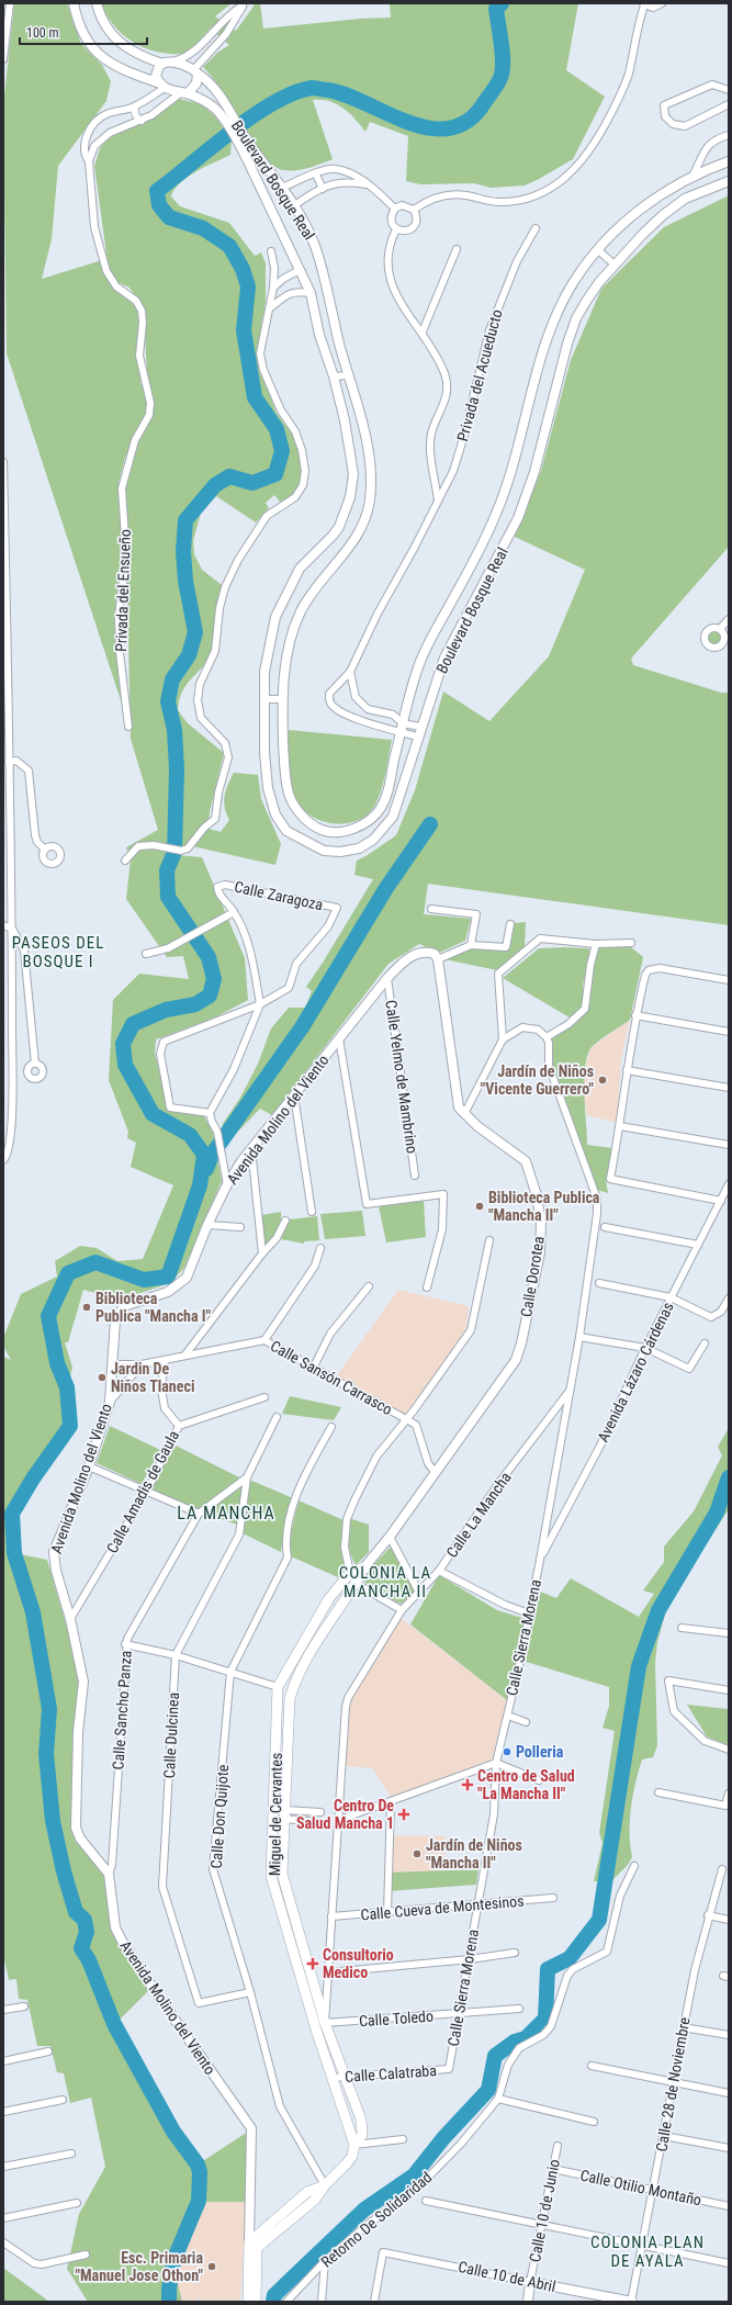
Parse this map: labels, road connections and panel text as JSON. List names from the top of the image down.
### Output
{
  "streets": {
    "main road": ["Avenida Molino del Viento", "Calle Dorotea", "Miguel de Cervantes"],
    "street": [
      "Boulevard Bosque Real",
      "Privada del Acueducto",
      "Privada del Ensueño",
      "Calle Zaragoza",
      "Calle Yelmo de Mambrino",
      "Avenida Lázaro Cárdenas",
      "Calle Sansón Carrasco",
      "Calle Amadis de Gaula",
      "Calle La Mancha",
      "Calle Sierra Morena",
      "Calle Sancho Panza",
      "Calle Dulcinea",
      "Calle Don Quijote",
      "Calle Cueva de Montesinos",
      "Calle Toledo",
      "Calle Calatraba",
      "Calle 28 de Noviembre",
      "Calle Otilio Montaño",
      "Calle 10 de Junio",
      "Retorno De Solidaridad",
      "Calle 10 de Abril"
    ]
  },
  "crossings": [
    ["Boulevard Bosque Real", "Privada del Acueducto"],
    ["Boulevard Bosque Real", "Privada del Ensueño"],
    ["Calle Yelmo de Mambrino", "Avenida Molino del Viento"],
    ["Avenida Molino del Viento", "Calle Dorotea"],
    ["Avenida Molino del Viento", "Calle Sansón Carrasco"],
    ["Avenida Molino del Viento", "Calle Amadis de Gaula"],
    ["Avenida Molino del Viento", "Calle Sancho Panza"],
    ["Calle Dorotea", "Calle Sansón Carrasco"],
    ["Calle Dorotea", "Calle La Mancha"],
    ["Calle Dorotea", "Miguel de Cervantes"],
    ["Calle Dorotea", "Calle Don Quijote"],
    ["Calle Dorotea", "Calle Toledo"],
    ["Calle Dorotea", "Calle Calatraba"],
    ["Avenida Lázaro Cárdenas", "Calle Sierra Morena"],
    ["Calle Sansón Carrasco", "Calle Amadis de Gaula"],
    ["Calle La Mancha", "Calle Sierra Morena"],
    ["Calle La Mancha", "Calle Cueva de Montesinos"],
    ["Calle La Mancha", "Calle Toledo"],
    ["Calle Sierra Morena", "Calle Cueva de Montesinos"],
    ["Calle Sierra Morena", "Calle Toledo"],
    ["Calle Sierra Morena", "Calle Calatraba"],
    ["Calle Dulcinea", "Calle Don Quijote"],
    ["Miguel de Cervantes", "Calle Calatraba"],
    ["Calle 28 de Noviembre", "Calle Otilio Montaño"],
    ["Calle 28 de Noviembre", "Calle 10 de Abril"],
    ["Calle Otilio Montaño", "Calle 10 de Junio"],
    ["Calle 10 de Junio", "Calle 10 de Abril"]
  ],
  "districts": [
    "PASEOS DEL BOSQUE I",
    "LA MANCHA",
    "COLONIA LA MANCHA II",
    "COLONIA PLAN DE AYALA"
  ],
  "places": {
    "other": [
      "Jardín de Niños \"Vicente Guerrero\"",
      "Biblioteca Publica \"Mancha II\"",
      "Biblioteca Publica \"Mancha I\"",
      "Jardin De Niños Tlaneci",
      "Polleria",
      "Jardín de Niños \"Mancha II\"",
      "Esc. Primaria \"Manuel Jose Othon\""
    ],
    "health": ["Centro de Salud \"La Mancha II\"", "Centro De Salud Mancha 1", "Consultorio Medico"]
  },
  "scale_bar": "100 m"
}
